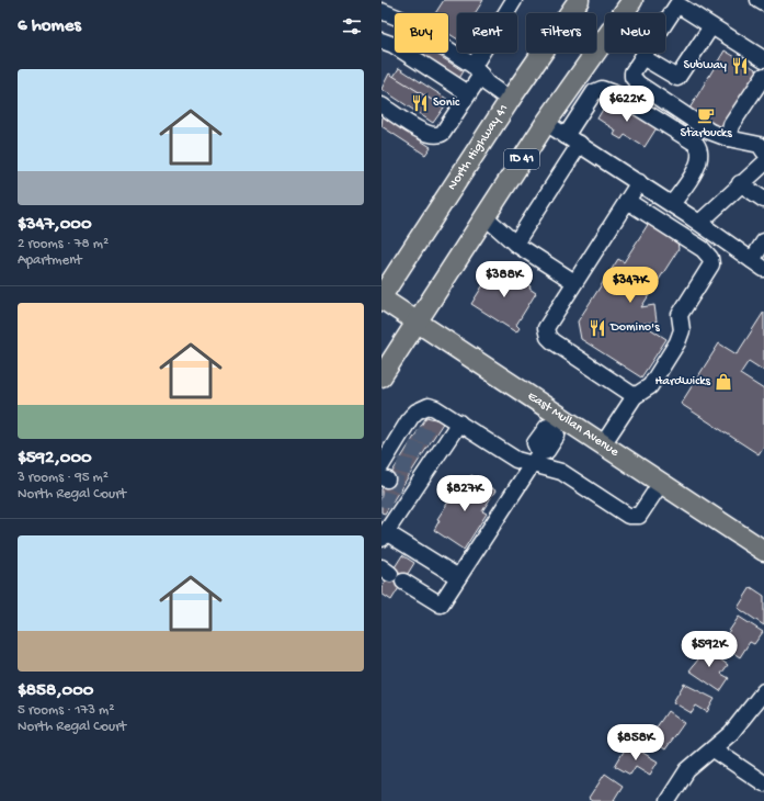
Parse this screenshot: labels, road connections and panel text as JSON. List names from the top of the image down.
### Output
{
  "streets": {
    "main road": ["North Highway 41", "ID 41", "East Mullan Avenue"]
  },
  "crossings": [
    ["North Highway 41", "East Mullan Avenue"],
    ["ID 41", "East Mullan Avenue"]
  ],
  "places": {
    "restaurant": ["Subway", "Sonic", "Domino's"],
    "cafe": ["Starbucks"],
    "shop": ["Hardwicks"]
  },
  "page": {
    "heading": "6 homes",
    "chip": [
      "Buy",
      "Rent",
      "Filters",
      "New"
    ],
    "list": [
      {
        "name": "$347,000",
        "note": "2 rooms · 78 m² · Apartment"
      },
      {
        "name": "$592,000",
        "note": "3 rooms · 95 m² · North Regal Court"
      },
      {
        "name": "$858,000",
        "note": "5 rooms · 173 m² · North Regal Court"
      }
    ],
    "price": [
      "$622K",
      "$388K",
      "$347K",
      "$827K",
      "$592K",
      "$858K"
    ]
  }
}
